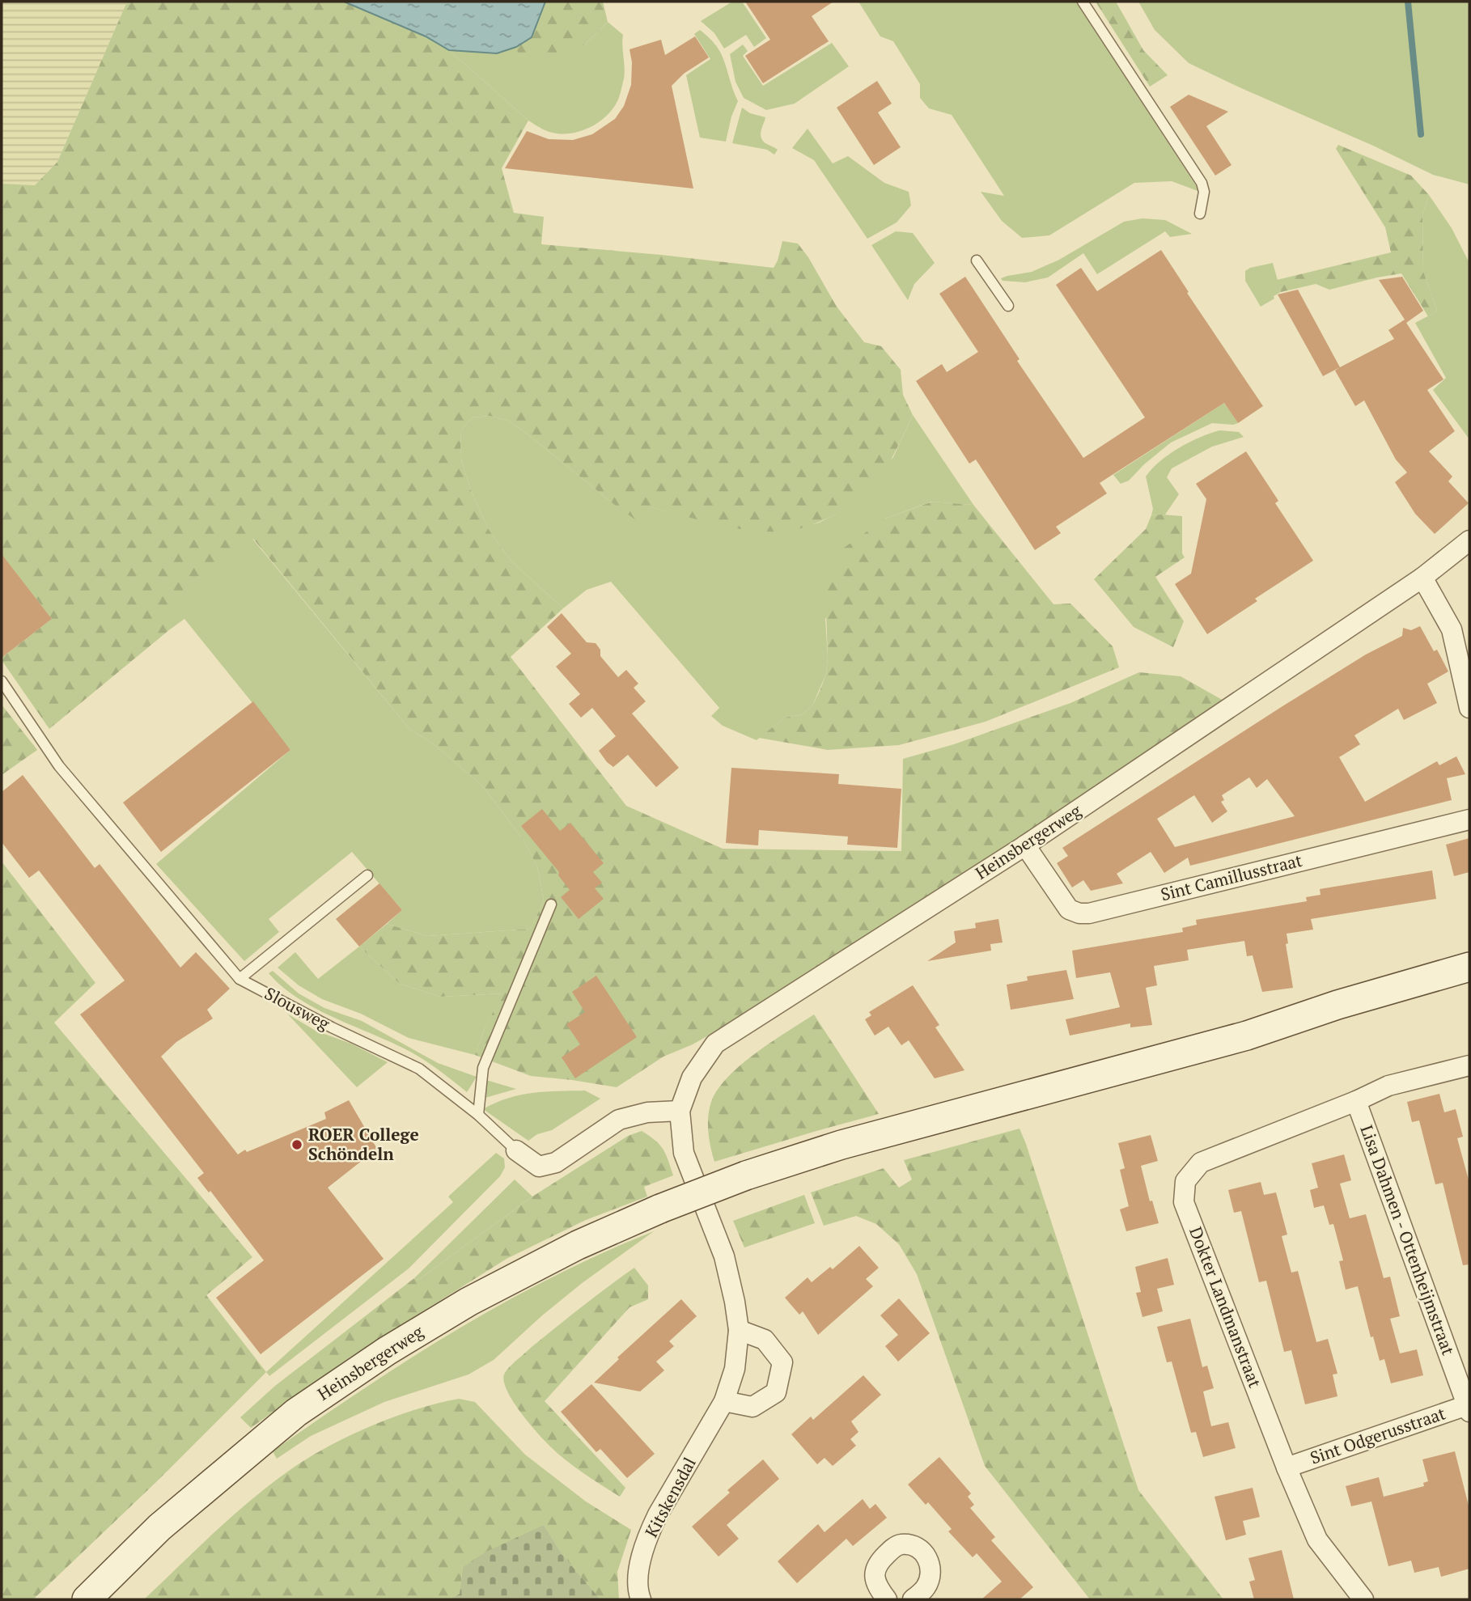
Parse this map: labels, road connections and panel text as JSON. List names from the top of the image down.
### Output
{
  "streets": {
    "main road": ["Heinsbergerweg"],
    "street": [
      "Sint Camillusstraat",
      "Slousweg",
      "Lisa Dahmen - Ottenheijmstraat",
      "Dokter Landmanstraat",
      "Sint Odgerusstraat",
      "Kitskensdal"
    ]
  },
  "crossings": [
    ["Heinsbergerweg", "Sint Camillusstraat"],
    ["Heinsbergerweg", "Slousweg"],
    ["Heinsbergerweg", "Kitskensdal"],
    ["Lisa Dahmen - Ottenheijmstraat", "Dokter Landmanstraat"],
    ["Lisa Dahmen - Ottenheijmstraat", "Sint Odgerusstraat"],
    ["Dokter Landmanstraat", "Sint Odgerusstraat"]
  ],
  "places": ["ROER College Schöndeln"]
}
